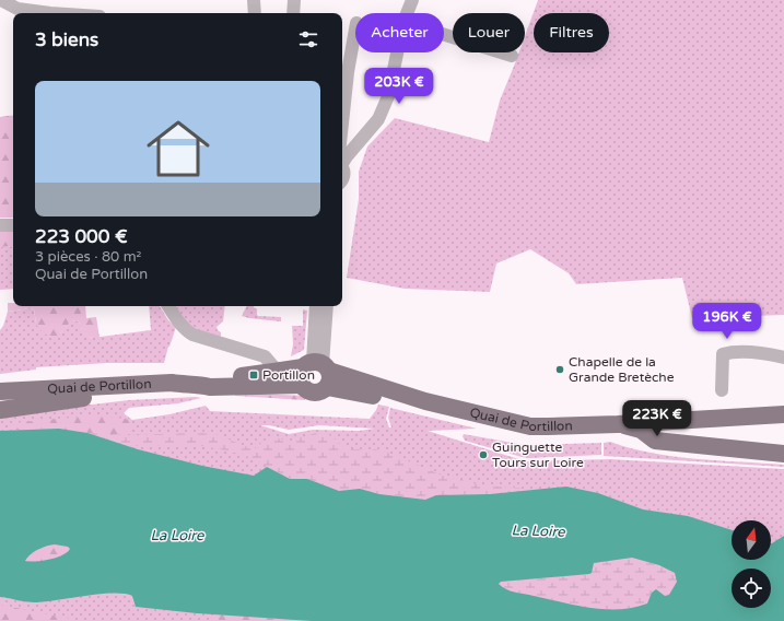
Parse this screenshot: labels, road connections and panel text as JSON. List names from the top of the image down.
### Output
{
  "streets": {
    "main road": ["Quai de Portillon"]
  },
  "water": ["La Loire"],
  "places": {
    "other": ["Chapelle de la Grande Bretèche", "Guinguette Tours sur Loire"],
    "transit": ["Portillon"]
  },
  "north": "top",
  "page": {
    "chip": ["Acheter", "Louer", "Filtres"],
    "heading": "3 biens",
    "list": [
      {
        "name": "223 000 €",
        "note": "3 pièces · 80 m² · Quai de Portillon"
      }
    ],
    "price": ["203K €", "196K €", "223K €"]
  }
}
